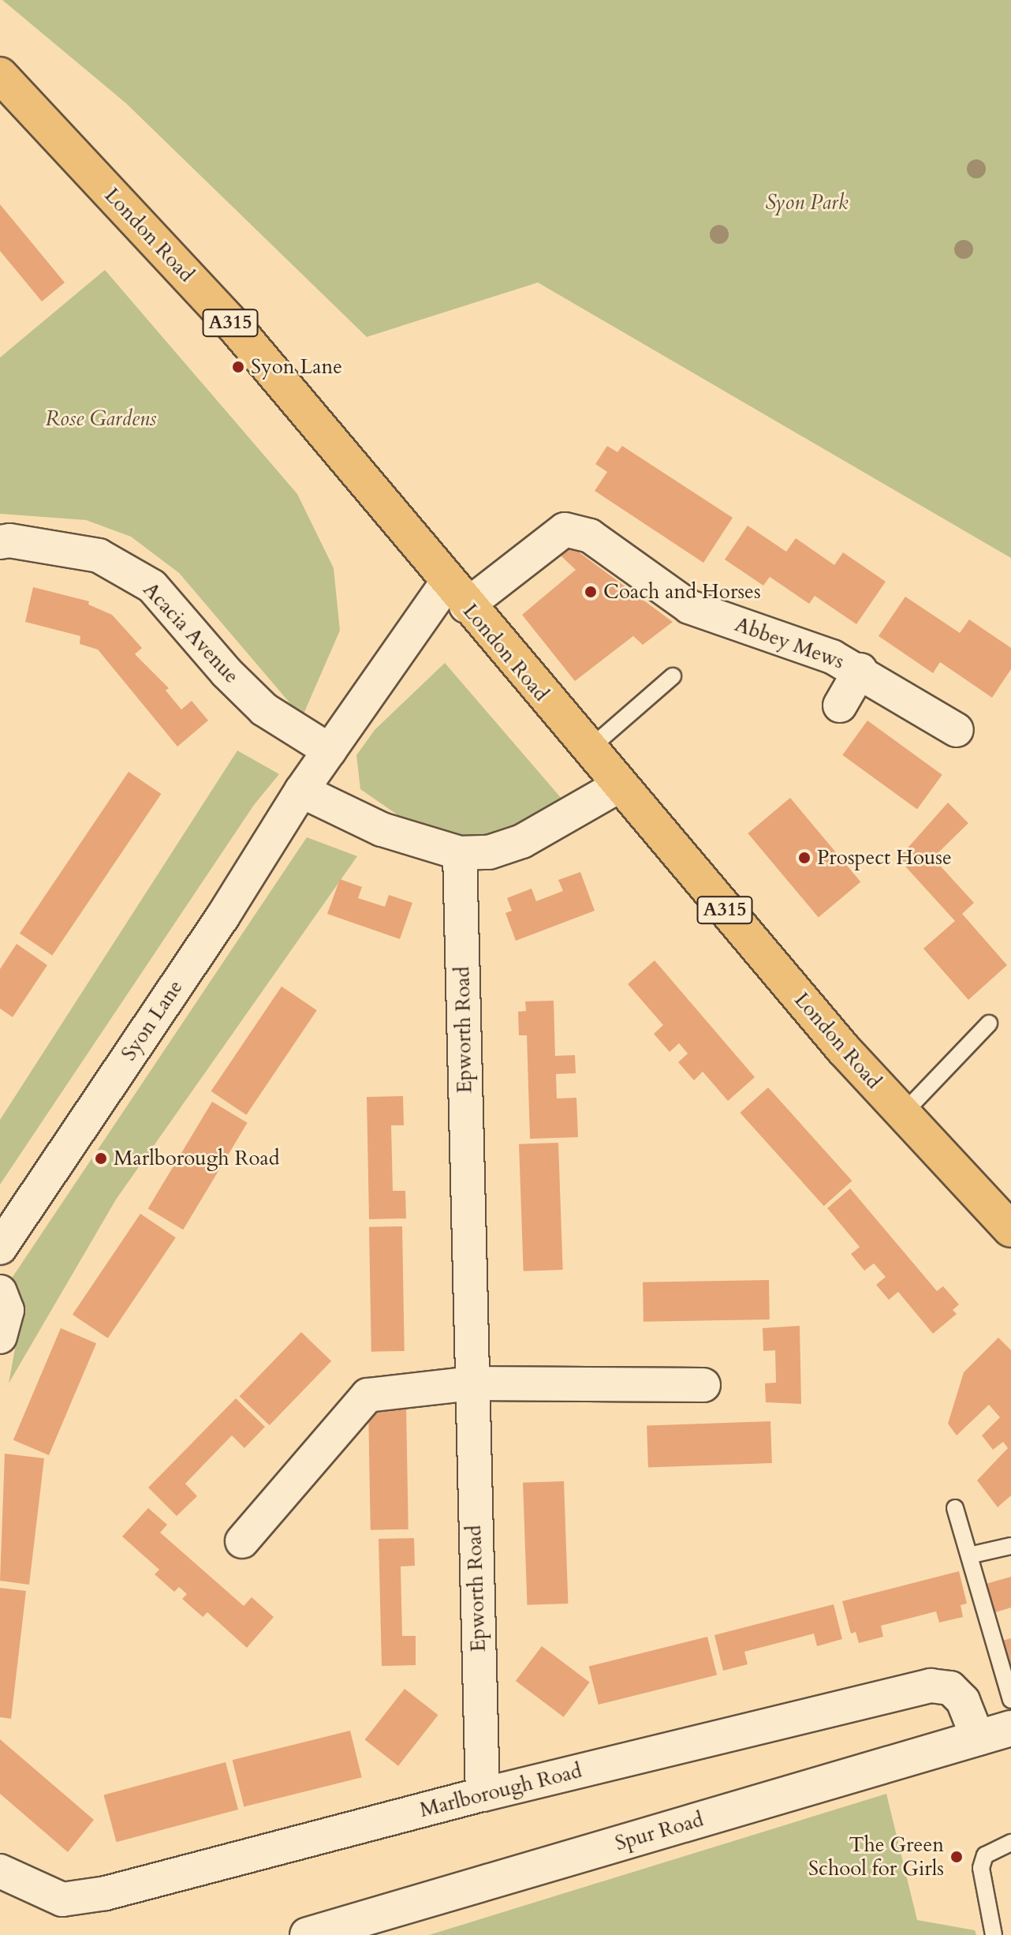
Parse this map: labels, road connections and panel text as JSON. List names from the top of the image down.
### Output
{
  "streets": {
    "main road": ["London Road", "A315", "Spur Road"],
    "street": [
      "Acacia Avenue",
      "Abbey Mews",
      "Syon Lane",
      "Epworth Road",
      "Marlborough Road"
    ]
  },
  "crossings": [
    ["London Road", "Abbey Mews"],
    ["London Road", "Syon Lane"],
    ["Acacia Avenue", "Syon Lane"],
    ["Abbey Mews", "Syon Lane"],
    ["Epworth Road", "Marlborough Road"],
    ["Marlborough Road", "Spur Road"]
  ],
  "parks": ["Syon Park", "Rose Gardens"],
  "places": [
    "Syon Lane",
    "Coach and Horses",
    "Prospect House",
    "Marlborough Road",
    "The Green School for Girls"
  ]
}
